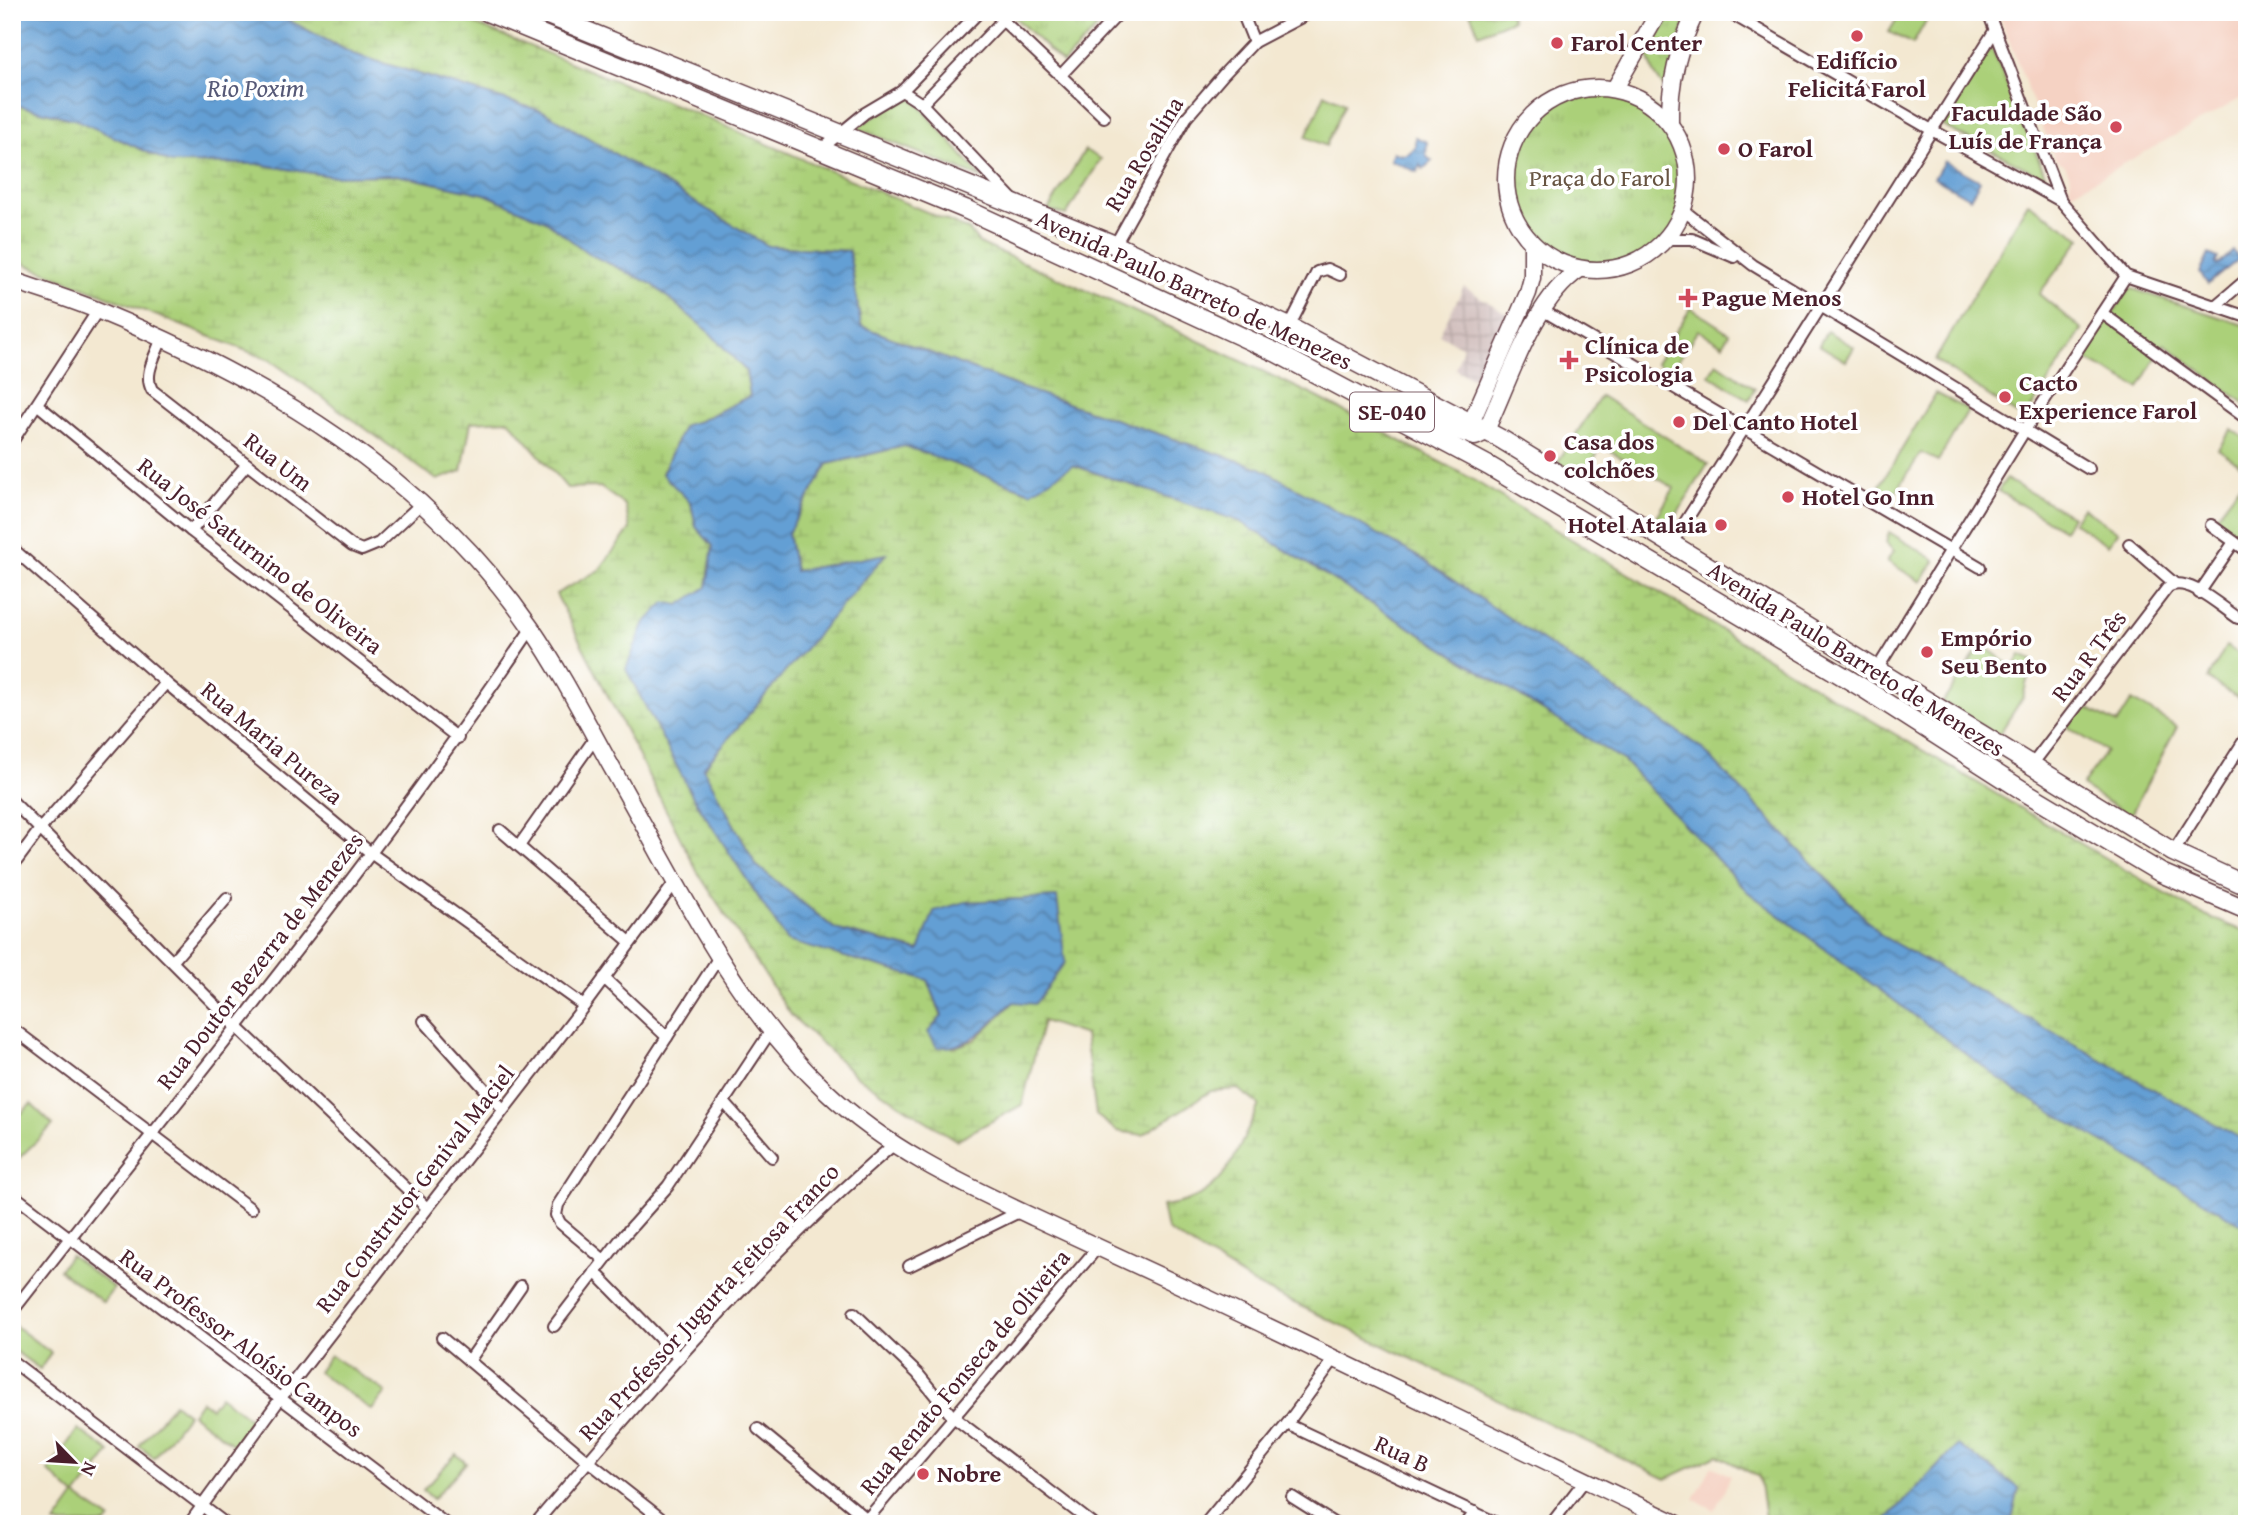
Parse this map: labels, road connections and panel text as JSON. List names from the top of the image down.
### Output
{
  "streets": {
    "main road": ["Avenida Paulo Barreto de Menezes", "SE-040"],
    "street": [
      "Rua Rosalina",
      "Rua Um",
      "Rua José Saturnino de Oliveira",
      "Rua R Três",
      "Rua Maria Pureza",
      "Rua Doutor Bezerra de Menezes",
      "Rua Construtor Genival Maciel",
      "Rua Professor Jugurta Feitosa Franco",
      "Rua Professor Aloísio Campos",
      "Rua Renato Fonseca de Oliveira",
      "Rua B"
    ]
  },
  "crossings": [
    ["Rua Rosalina", "Avenida Paulo Barreto de Menezes"],
    ["Avenida Paulo Barreto de Menezes", "Rua R Três"],
    ["Rua José Saturnino de Oliveira", "Rua Doutor Bezerra de Menezes"],
    ["Rua Maria Pureza", "Rua Doutor Bezerra de Menezes"],
    ["Rua Maria Pureza", "Rua Construtor Genival Maciel"],
    ["Rua Doutor Bezerra de Menezes", "Rua Professor Aloísio Campos"],
    ["Rua Construtor Genival Maciel", "Rua Professor Aloísio Campos"]
  ],
  "water": ["Rio Poxim"],
  "parks": ["Praça do Farol"],
  "places": {
    "other": [
      "Edifício Felicitá Farol",
      "Farol Center",
      "Faculdade São Luís de França",
      "O Farol",
      "Cacto Experience Farol",
      "Del Canto Hotel",
      "Casa dos colchões",
      "Hotel Go Inn",
      "Hotel Atalaia",
      "Empório Seu Bento",
      "Nobre"
    ],
    "health": ["Pague Menos", "Clínica de Psicologia"]
  },
  "north": "bottom right"
}
